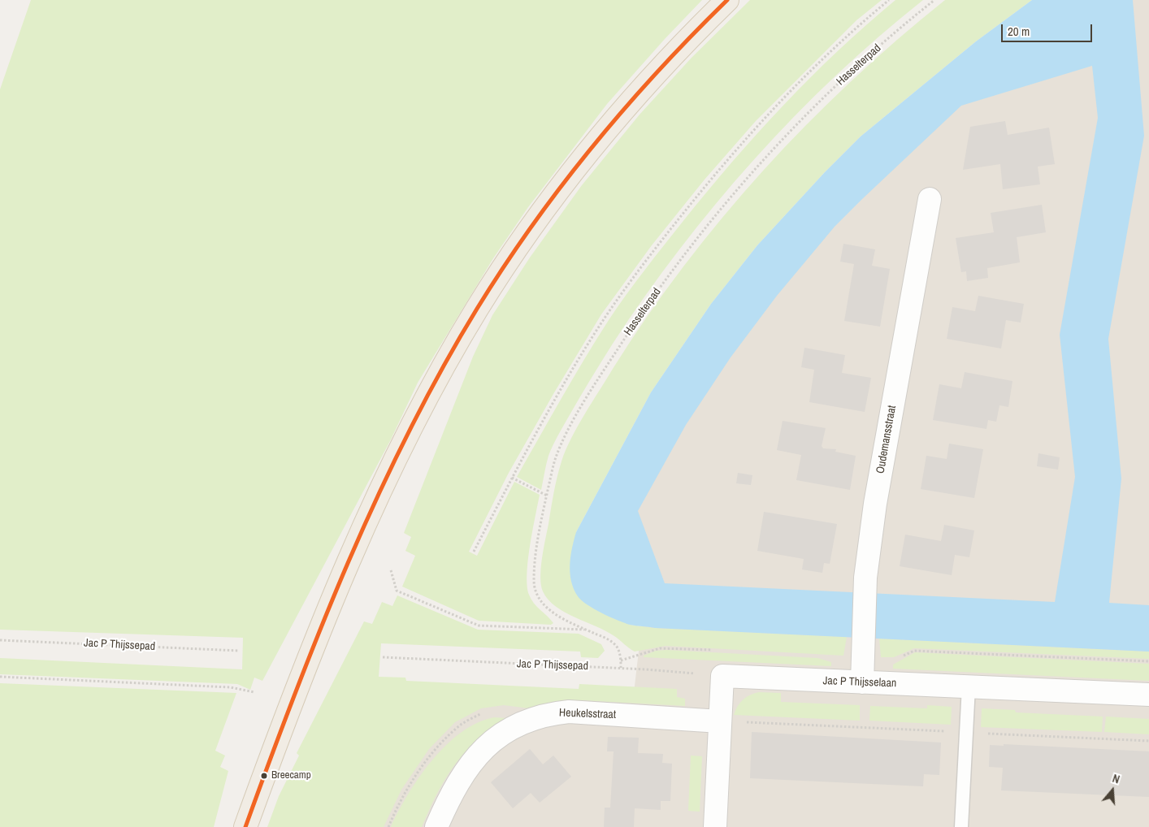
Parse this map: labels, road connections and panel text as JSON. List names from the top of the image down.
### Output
{
  "streets": {
    "street": ["Oudemansstraat", "Jac P Thijsselaan", "Heukelsstraat"],
    "path": ["Hasselterpad", "Jac P Thijssepad"]
  },
  "crossings": [
    ["Hasselterpad", "Jac P Thijssepad"],
    ["Oudemansstraat", "Jac P Thijsselaan"],
    ["Jac P Thijssepad", "Jac P Thijsselaan"]
  ],
  "places": ["Breecamp"],
  "scale_bar": "20 m",
  "north": "top"
}
